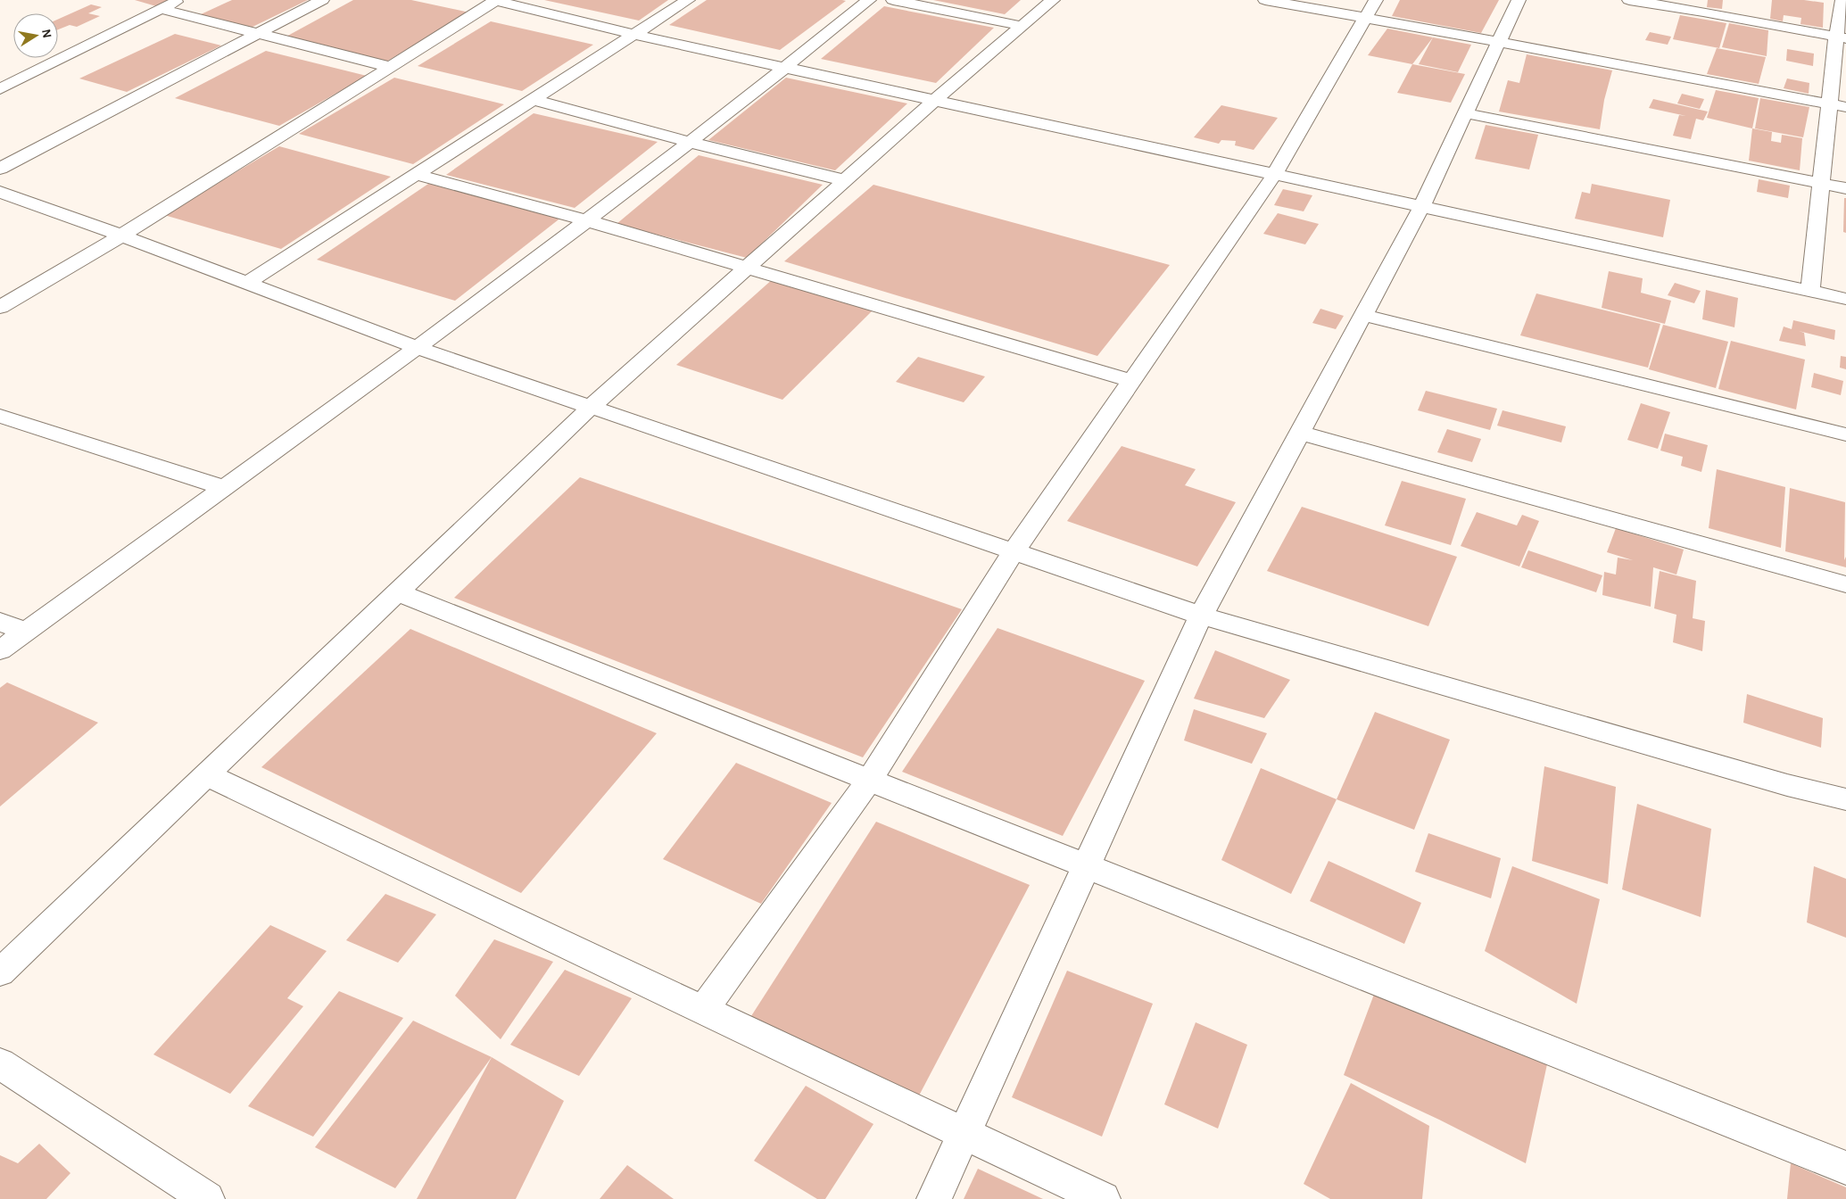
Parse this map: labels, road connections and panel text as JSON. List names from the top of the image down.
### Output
{
  "north": "right"
}
